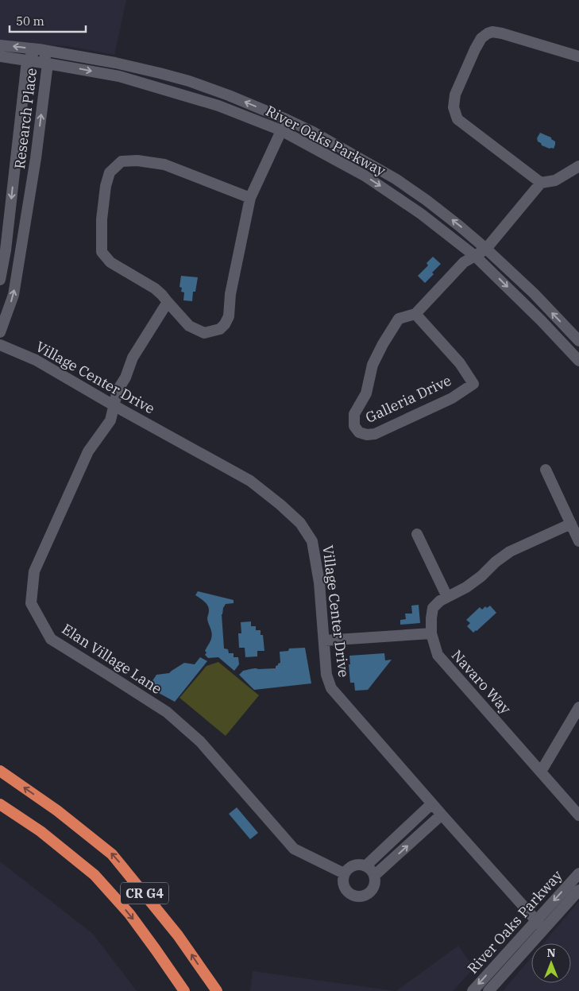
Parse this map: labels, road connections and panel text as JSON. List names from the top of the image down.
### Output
{
  "streets": {
    "highway": ["CR G4"],
    "street": [
      "Research Place",
      "River Oaks Parkway",
      "Village Center Drive",
      "Galleria Drive",
      "Elan Village Lane",
      "Navaro Way"
    ]
  },
  "crossings": [
    ["Research Place", "River Oaks Parkway"],
    ["River Oaks Parkway", "Village Center Drive"],
    ["River Oaks Parkway", "Galleria Drive"],
    ["Village Center Drive", "Elan Village Lane"]
  ],
  "scale_bar": "50 m",
  "north": "top"
}
